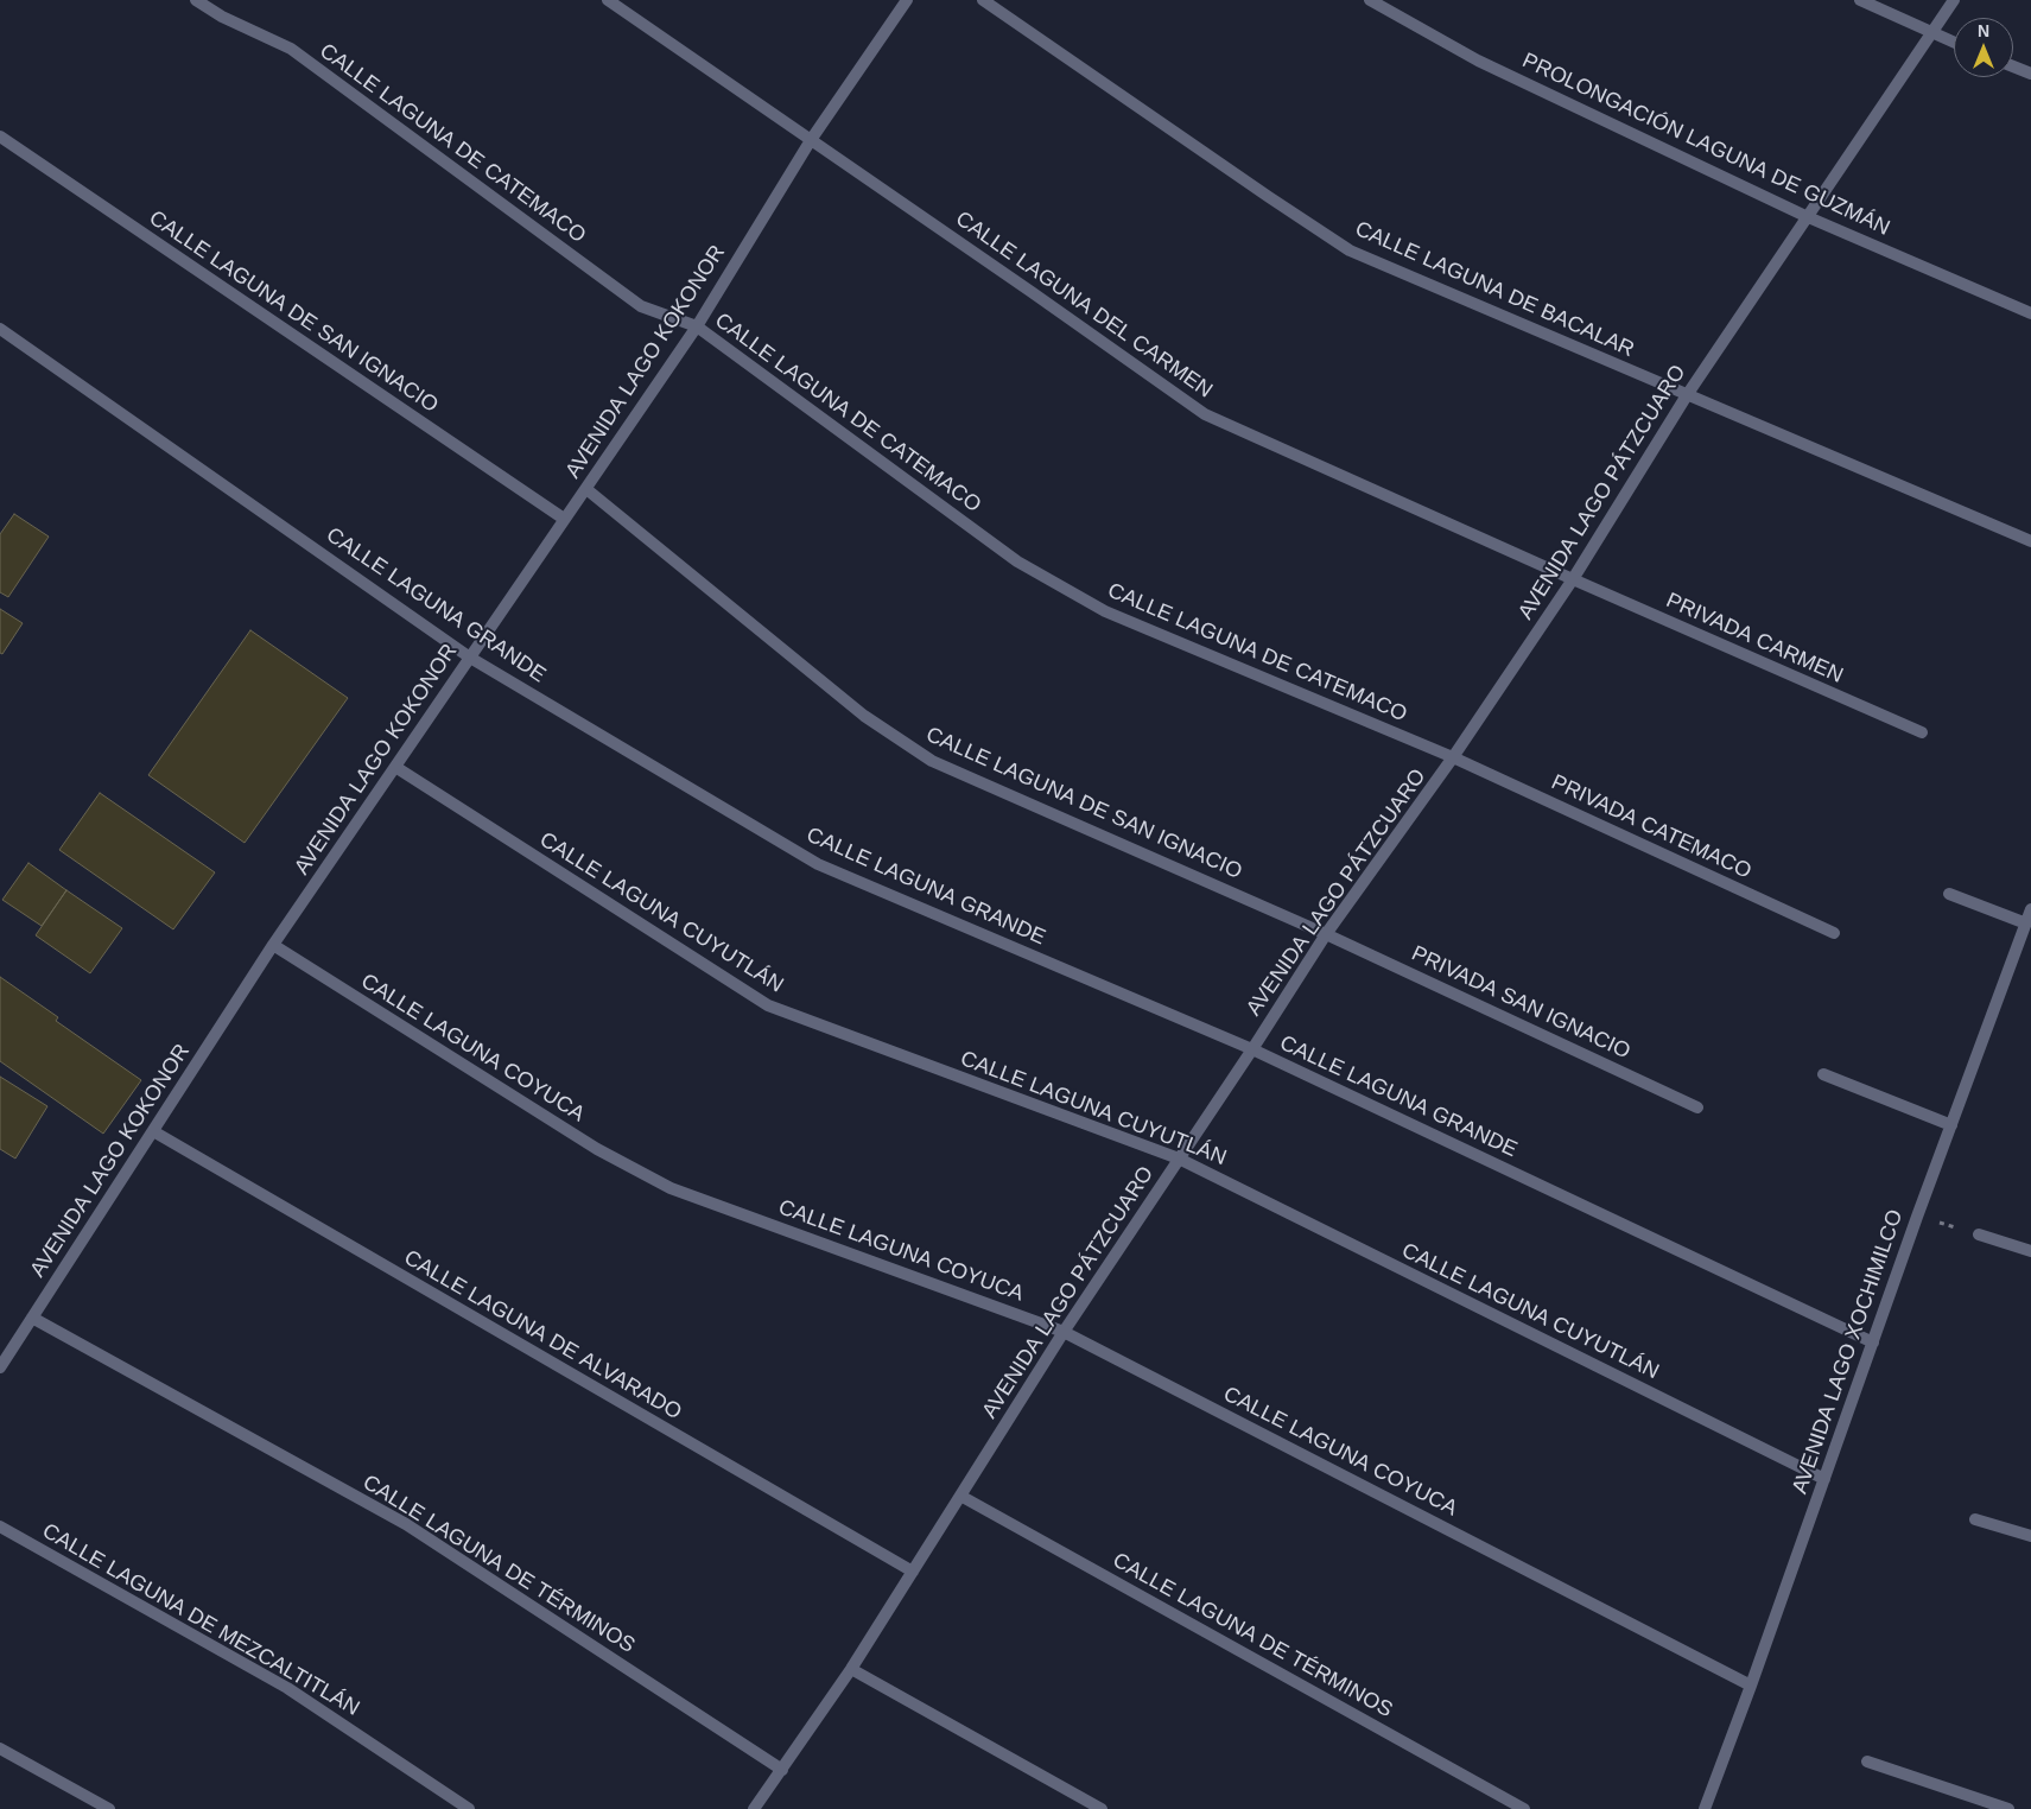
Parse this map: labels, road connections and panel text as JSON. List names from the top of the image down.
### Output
{
  "streets": {
    "street": [
      "CALLE LAGUNA DE CATEMACO",
      "PROLONGACIÓN LAGUNA DE GUZMÁN",
      "CALLE LAGUNA DE BACALAR",
      "CALLE LAGUNA DEL CARMEN",
      "CALLE LAGUNA DE SAN IGNACIO",
      "AVENIDA LAGO KOKONOR",
      "AVENIDA LAGO PÁTZCUARO",
      "CALLE LAGUNA GRANDE",
      "PRIVADA CARMEN",
      "PRIVADA CATEMACO",
      "CALLE LAGUNA CUYUTLÁN",
      "PRIVADA SAN IGNACIO",
      "CALLE LAGUNA COYUCA",
      "CALLE LAGUNA DE ALVARADO",
      "AVENIDA LAGO XOCHIMILCO",
      "CALLE LAGUNA DE TÉRMINOS",
      "CALLE LAGUNA DE MEZCALTITLÁN"
    ]
  },
  "crossings": [
    ["CALLE LAGUNA DE CATEMACO", "AVENIDA LAGO KOKONOR"],
    ["CALLE LAGUNA DE CATEMACO", "AVENIDA LAGO PÁTZCUARO"],
    ["CALLE LAGUNA DE CATEMACO", "PRIVADA CATEMACO"],
    ["PROLONGACIÓN LAGUNA DE GUZMÁN", "AVENIDA LAGO PÁTZCUARO"],
    ["CALLE LAGUNA DE BACALAR", "AVENIDA LAGO PÁTZCUARO"],
    ["CALLE LAGUNA DEL CARMEN", "AVENIDA LAGO KOKONOR"],
    ["CALLE LAGUNA DEL CARMEN", "AVENIDA LAGO PÁTZCUARO"],
    ["CALLE LAGUNA DEL CARMEN", "PRIVADA CARMEN"],
    ["CALLE LAGUNA DE SAN IGNACIO", "AVENIDA LAGO KOKONOR"],
    ["CALLE LAGUNA DE SAN IGNACIO", "AVENIDA LAGO PÁTZCUARO"],
    ["CALLE LAGUNA DE SAN IGNACIO", "PRIVADA SAN IGNACIO"],
    ["AVENIDA LAGO KOKONOR", "CALLE LAGUNA GRANDE"],
    ["AVENIDA LAGO KOKONOR", "CALLE LAGUNA CUYUTLÁN"],
    ["AVENIDA LAGO KOKONOR", "CALLE LAGUNA COYUCA"],
    ["AVENIDA LAGO KOKONOR", "CALLE LAGUNA DE ALVARADO"],
    ["AVENIDA LAGO KOKONOR", "CALLE LAGUNA DE TÉRMINOS"],
    ["AVENIDA LAGO PÁTZCUARO", "CALLE LAGUNA GRANDE"],
    ["AVENIDA LAGO PÁTZCUARO", "PRIVADA CARMEN"],
    ["AVENIDA LAGO PÁTZCUARO", "PRIVADA CATEMACO"],
    ["AVENIDA LAGO PÁTZCUARO", "CALLE LAGUNA CUYUTLÁN"],
    ["AVENIDA LAGO PÁTZCUARO", "PRIVADA SAN IGNACIO"],
    ["AVENIDA LAGO PÁTZCUARO", "CALLE LAGUNA COYUCA"],
    ["AVENIDA LAGO PÁTZCUARO", "CALLE LAGUNA DE ALVARADO"],
    ["AVENIDA LAGO PÁTZCUARO", "CALLE LAGUNA DE TÉRMINOS"],
    ["CALLE LAGUNA GRANDE", "AVENIDA LAGO XOCHIMILCO"],
    ["CALLE LAGUNA CUYUTLÁN", "AVENIDA LAGO XOCHIMILCO"],
    ["CALLE LAGUNA COYUCA", "AVENIDA LAGO XOCHIMILCO"]
  ],
  "north": "top"
}
